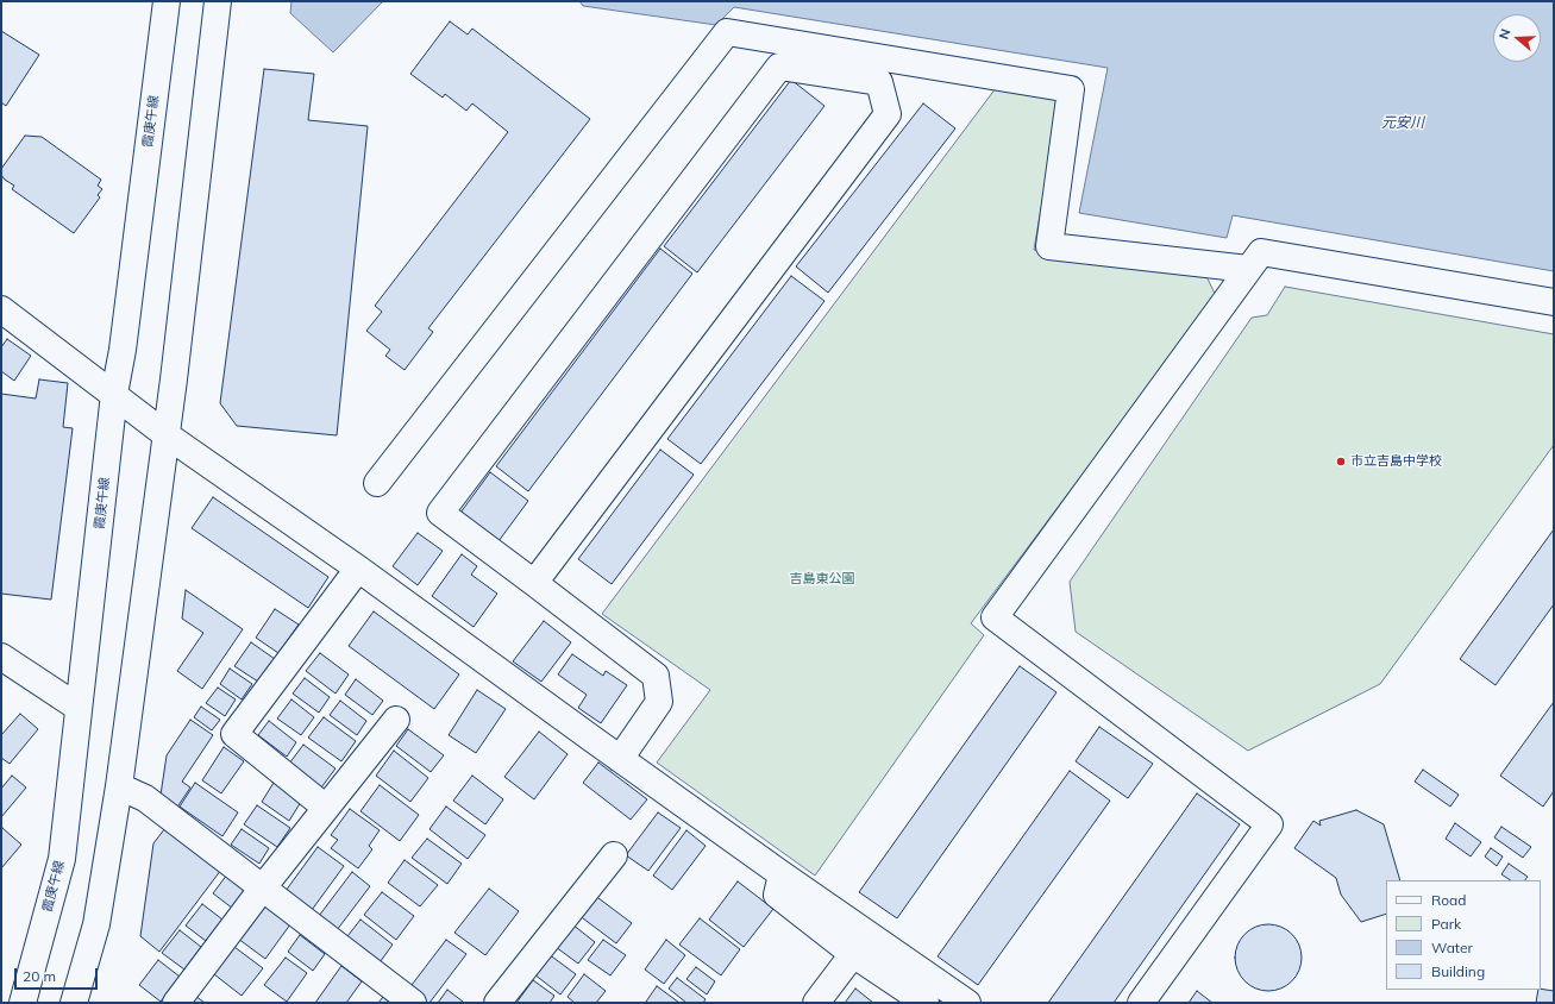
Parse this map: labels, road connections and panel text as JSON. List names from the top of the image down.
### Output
{
  "streets": {
    "street": ["霞庚午線"]
  },
  "water": ["元安川"],
  "parks": ["吉島東公園"],
  "places": ["市立吉島中学校"],
  "legend": [
    "Road",
    "Park",
    "Water",
    "Building"
  ],
  "scale_bar": "20 m",
  "north": "left"
}
